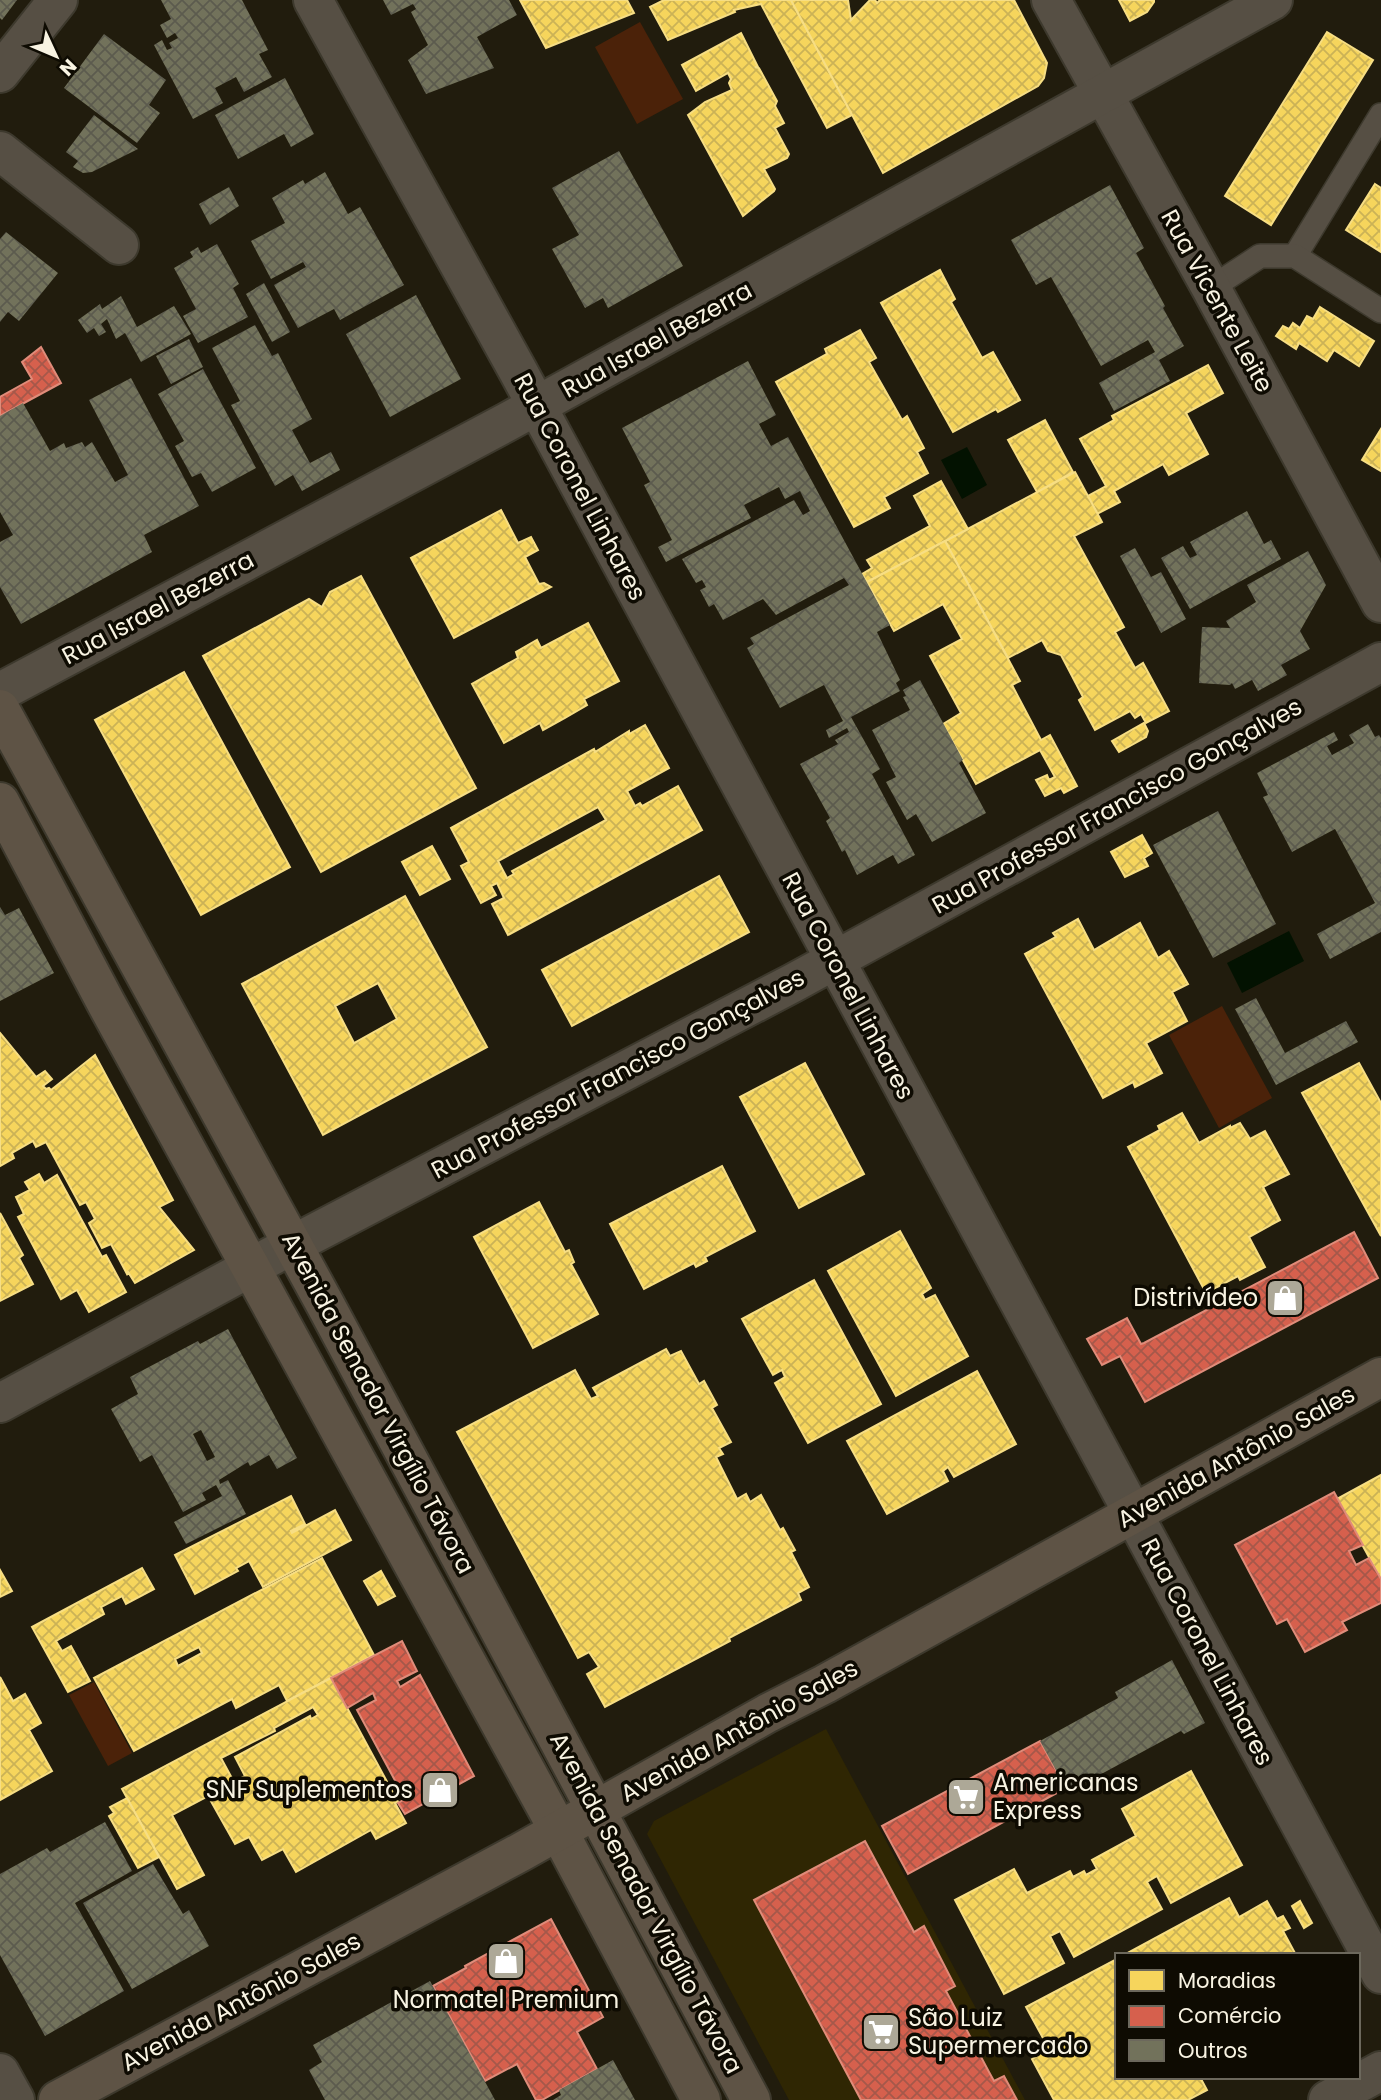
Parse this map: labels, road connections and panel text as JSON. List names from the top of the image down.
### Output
{
  "streets": {
    "main road": ["Avenida Senador Virgílio Távora", "Avenida Antônio Sales"],
    "street": [
      "Rua Vicente Leite",
      "Rua Israel Bezerra",
      "Rua Coronel Linhares",
      "Rua Professor Francisco Gonçalves"
    ]
  },
  "crossings": [
    ["Rua Vicente Leite", "Rua Israel Bezerra"],
    ["Rua Israel Bezerra", "Rua Coronel Linhares"],
    ["Rua Coronel Linhares", "Rua Professor Francisco Gonçalves"],
    ["Rua Coronel Linhares", "Avenida Antônio Sales"],
    ["Rua Professor Francisco Gonçalves", "Avenida Senador Virgílio Távora"],
    ["Avenida Senador Virgílio Távora", "Avenida Antônio Sales"]
  ],
  "places": {
    "shop": ["Distrivídeo", "SNF Suplementos", "Normatel Premium"],
    "supermarket": ["Americanas Express", "São Luiz Supermercado"]
  },
  "legend": ["Moradias", "Comércio", "Outros"],
  "north": "bottom right"
}
